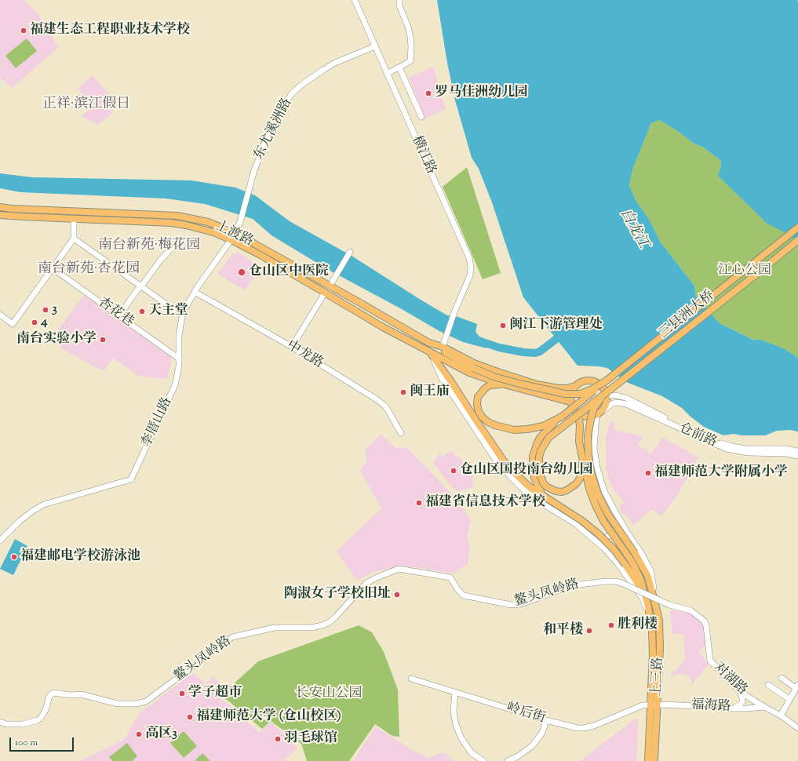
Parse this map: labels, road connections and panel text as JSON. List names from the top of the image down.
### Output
{
  "streets": {
    "main road": ["上渡路", "三县洲大桥", "上三路"],
    "street": [
      "东尤溪洲路",
      "横江路",
      "杏花巷",
      "中龙路",
      "李厝山路",
      "仓前路",
      "鳌头凤岭路",
      "对湖路",
      "福海路",
      "岭后街"
    ]
  },
  "crossings": [
    ["东尤溪洲路", "横江路"],
    ["东尤溪洲路", "上渡路"],
    ["东尤溪洲路", "李厝山路"],
    ["横江路", "上渡路"],
    ["上渡路", "李厝山路"],
    ["上渡路", "仓前路"],
    ["杏花巷", "李厝山路"],
    ["中龙路", "李厝山路"],
    ["鳌头凤岭路", "对湖路"],
    ["上三路", "福海路"],
    ["对湖路", "福海路"],
    ["福海路", "岭后街"]
  ],
  "districts": ["正祥·滨江假日", "南台新苑·梅花园", "南台新苑·杏花园"],
  "water": ["白龙江"],
  "parks": ["江心公园", "长安山公园"],
  "places": [
    "福建生态工程职业技术学校",
    "罗马佳洲幼儿园",
    "仓山区中医院",
    "3",
    "天主堂",
    "4",
    "闽江下游管理处",
    "南台实验小学",
    "闽王庙",
    "仓山区国投南台幼儿园",
    "福建师范大学附属小学",
    "福建省信息技术学校",
    "福建邮电学校游泳池",
    "陶淑女子学校旧址",
    "胜利楼",
    "和平楼",
    "学子超市",
    "福建师范大学 (仓山校区)",
    "高区3",
    "羽毛球馆"
  ],
  "scale_bar": "100 m"
}
